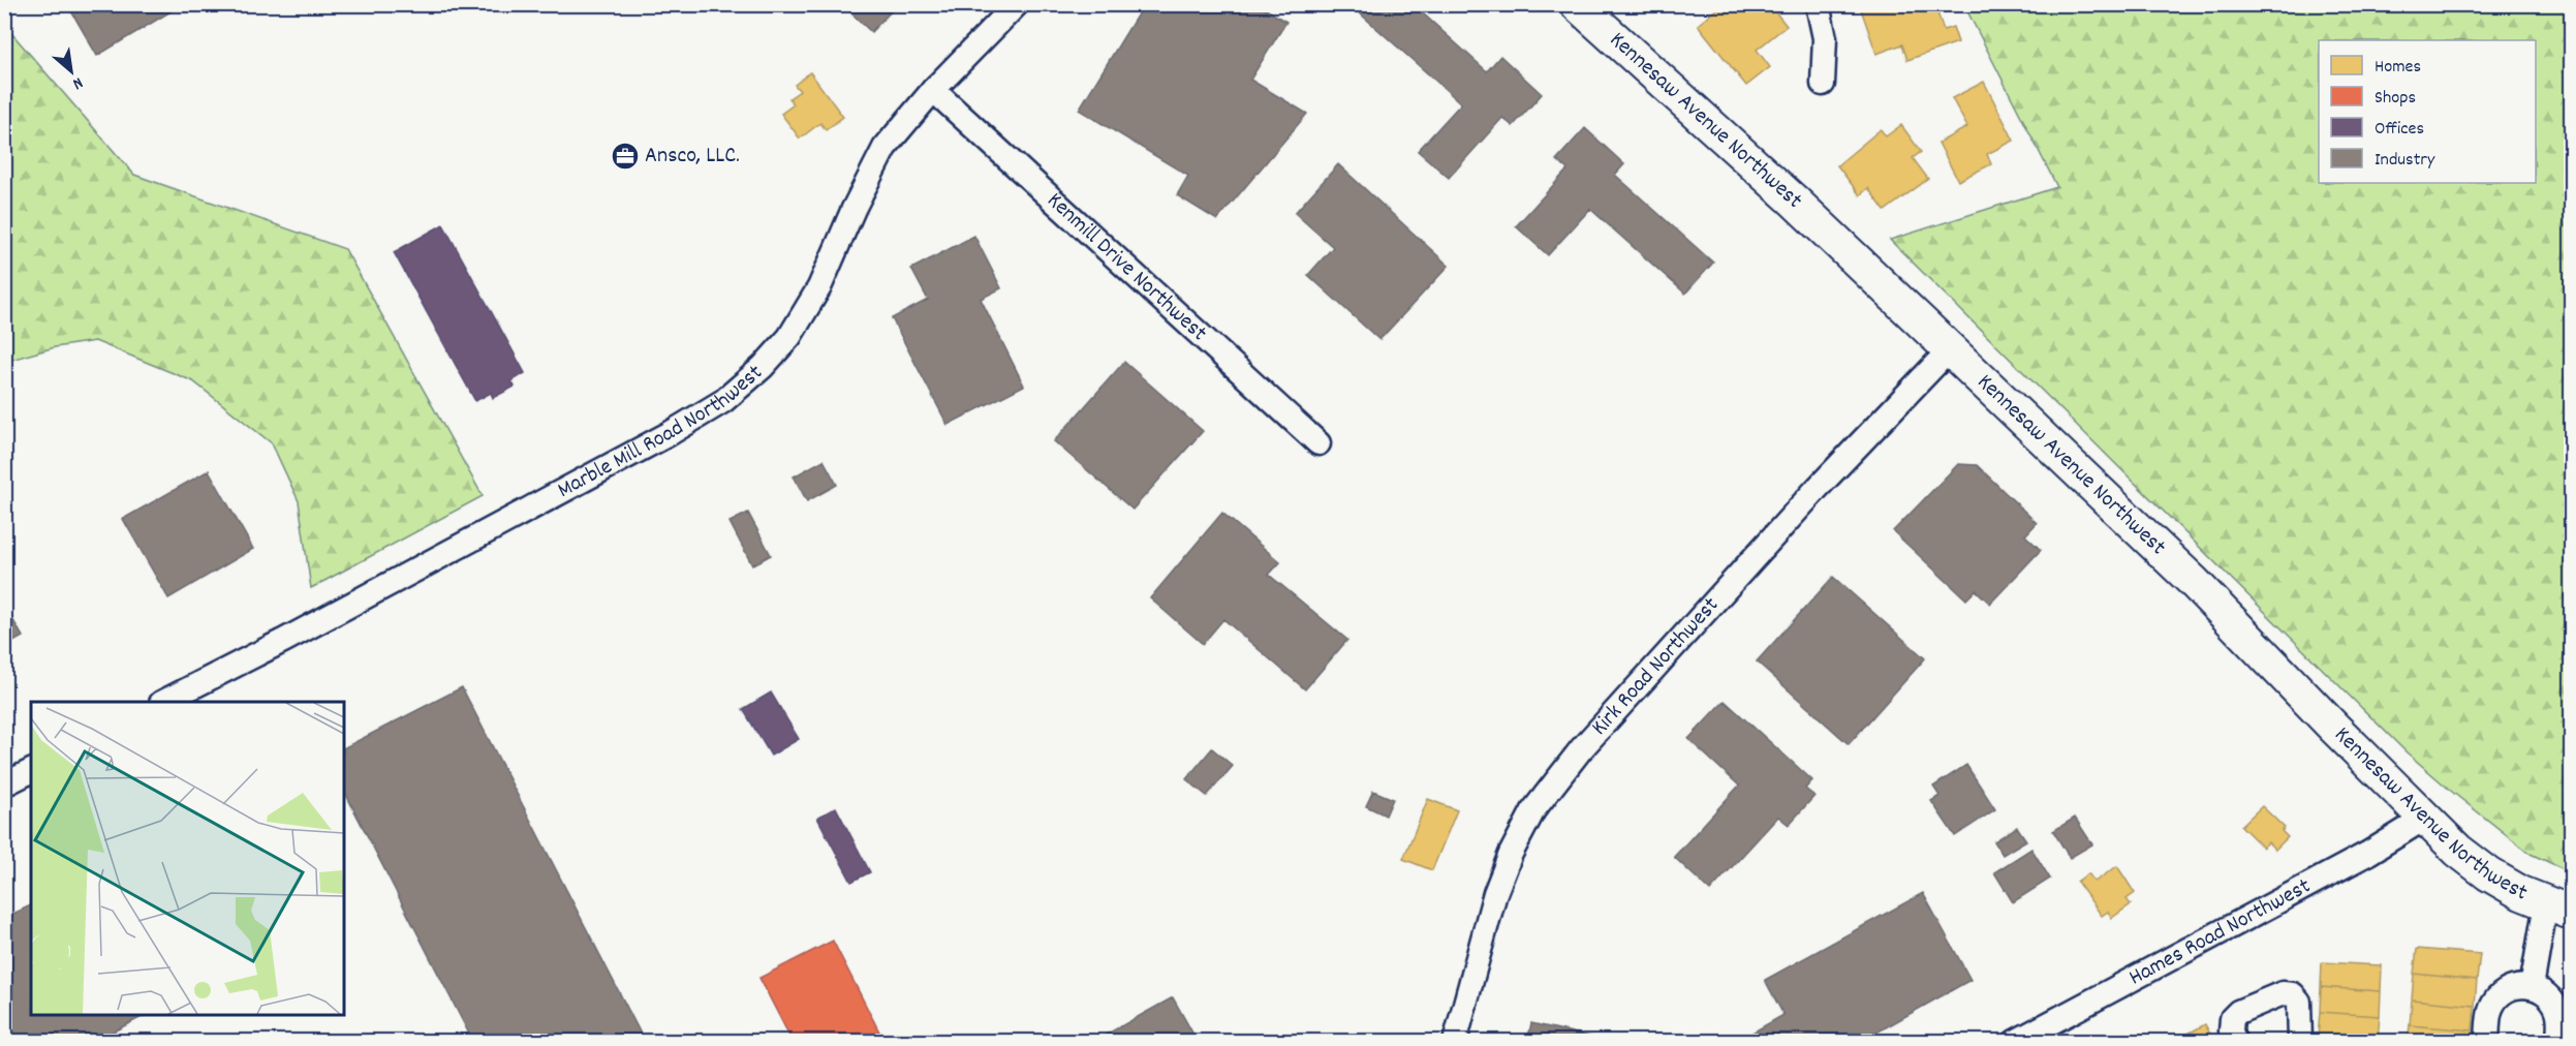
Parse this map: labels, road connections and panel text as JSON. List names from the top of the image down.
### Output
{
  "streets": {
    "street": [
      "Kennesaw Avenue Northwest",
      "Kenmill Drive Northwest",
      "Marble Mill Road Northwest",
      "Kirk Road Northwest",
      "Hames Road Northwest"
    ]
  },
  "crossings": [
    ["Kennesaw Avenue Northwest", "Kirk Road Northwest"],
    ["Kennesaw Avenue Northwest", "Hames Road Northwest"],
    ["Kenmill Drive Northwest", "Marble Mill Road Northwest"]
  ],
  "places": {
    "office": ["Ansco, LLC."]
  },
  "legend": [
    "Homes",
    "Shops",
    "Offices",
    "Industry"
  ],
  "north": "bottom right"
}
